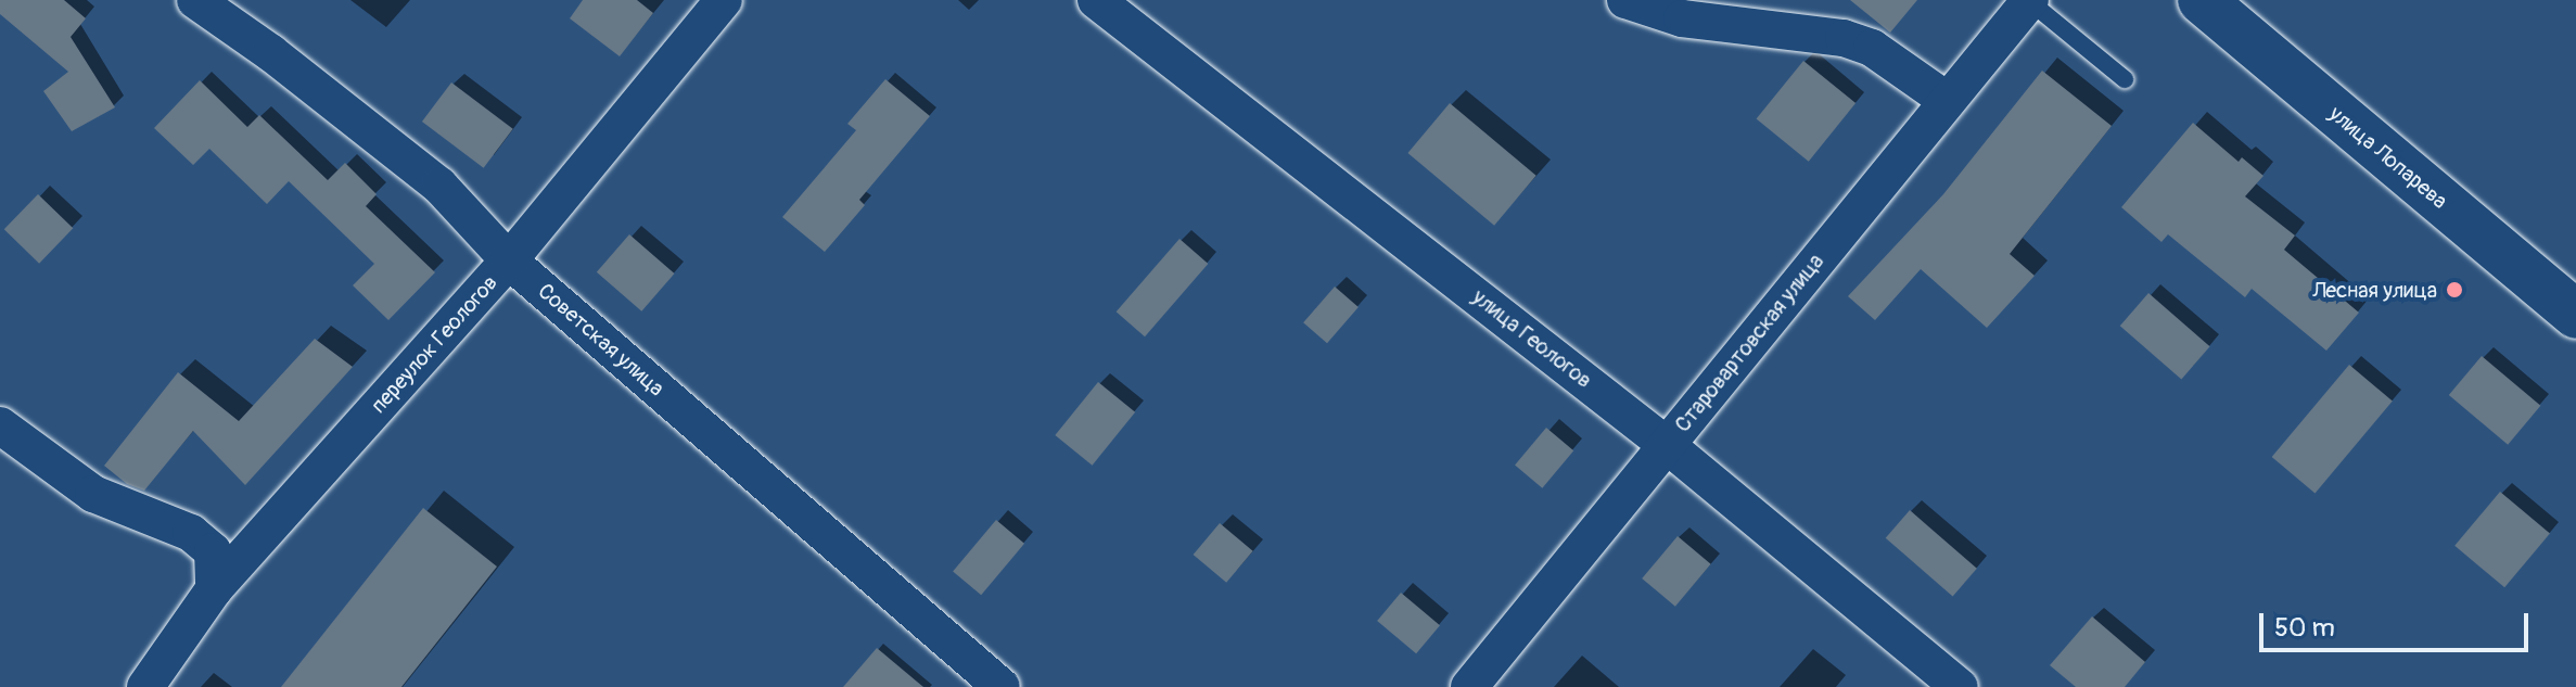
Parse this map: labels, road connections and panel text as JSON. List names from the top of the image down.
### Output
{
  "streets": {
    "main road": ["улица Лопарева"],
    "street": [
      "улица Геологов",
      "Советская улица",
      "Старовартовская улица",
      "переулок Геологов"
    ]
  },
  "crossings": [
    ["улица Геологов", "Старовартовская улица"],
    ["Советская улица", "переулок Геологов"]
  ],
  "places": ["Лесная улица"],
  "scale_bar": "50 m"
}
